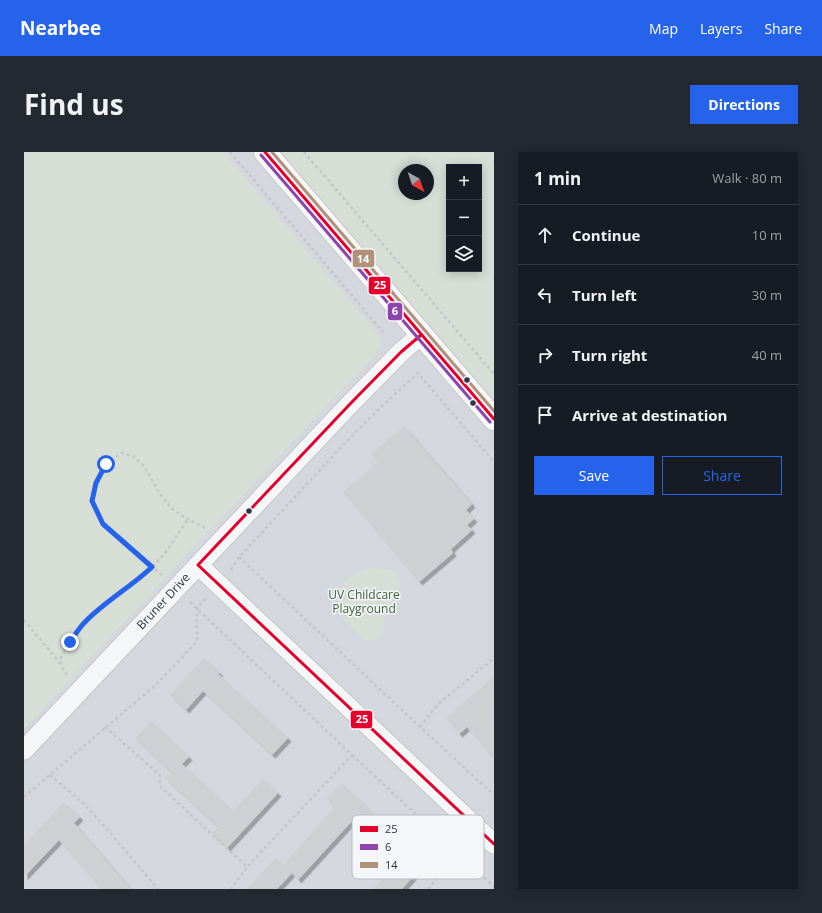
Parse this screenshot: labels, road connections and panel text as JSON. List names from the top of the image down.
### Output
{
  "streets": {
    "street": ["Bruner Drive"]
  },
  "parks": ["UV Childcare Playground"],
  "lines": ["transit line 25", "transit line 14", "transit line 6"],
  "legend": ["25", "6", "14"],
  "north": "bottom right",
  "page": {
    "header": "Nearbee",
    "nav": ["Map", "Layers", "Share"],
    "title": "Find us",
    "buttons": [
      "Directions",
      ["Save", "Share"]
    ],
    "heading": ["1 min", "Walk · 80 m"],
    "map_buttons": ["+", "−"],
    "list": [
      ["Continue", "10 m"],
      ["Turn left", "30 m"],
      ["Turn right", "40 m"],
      "Arrive at destination"
    ]
  }
}
